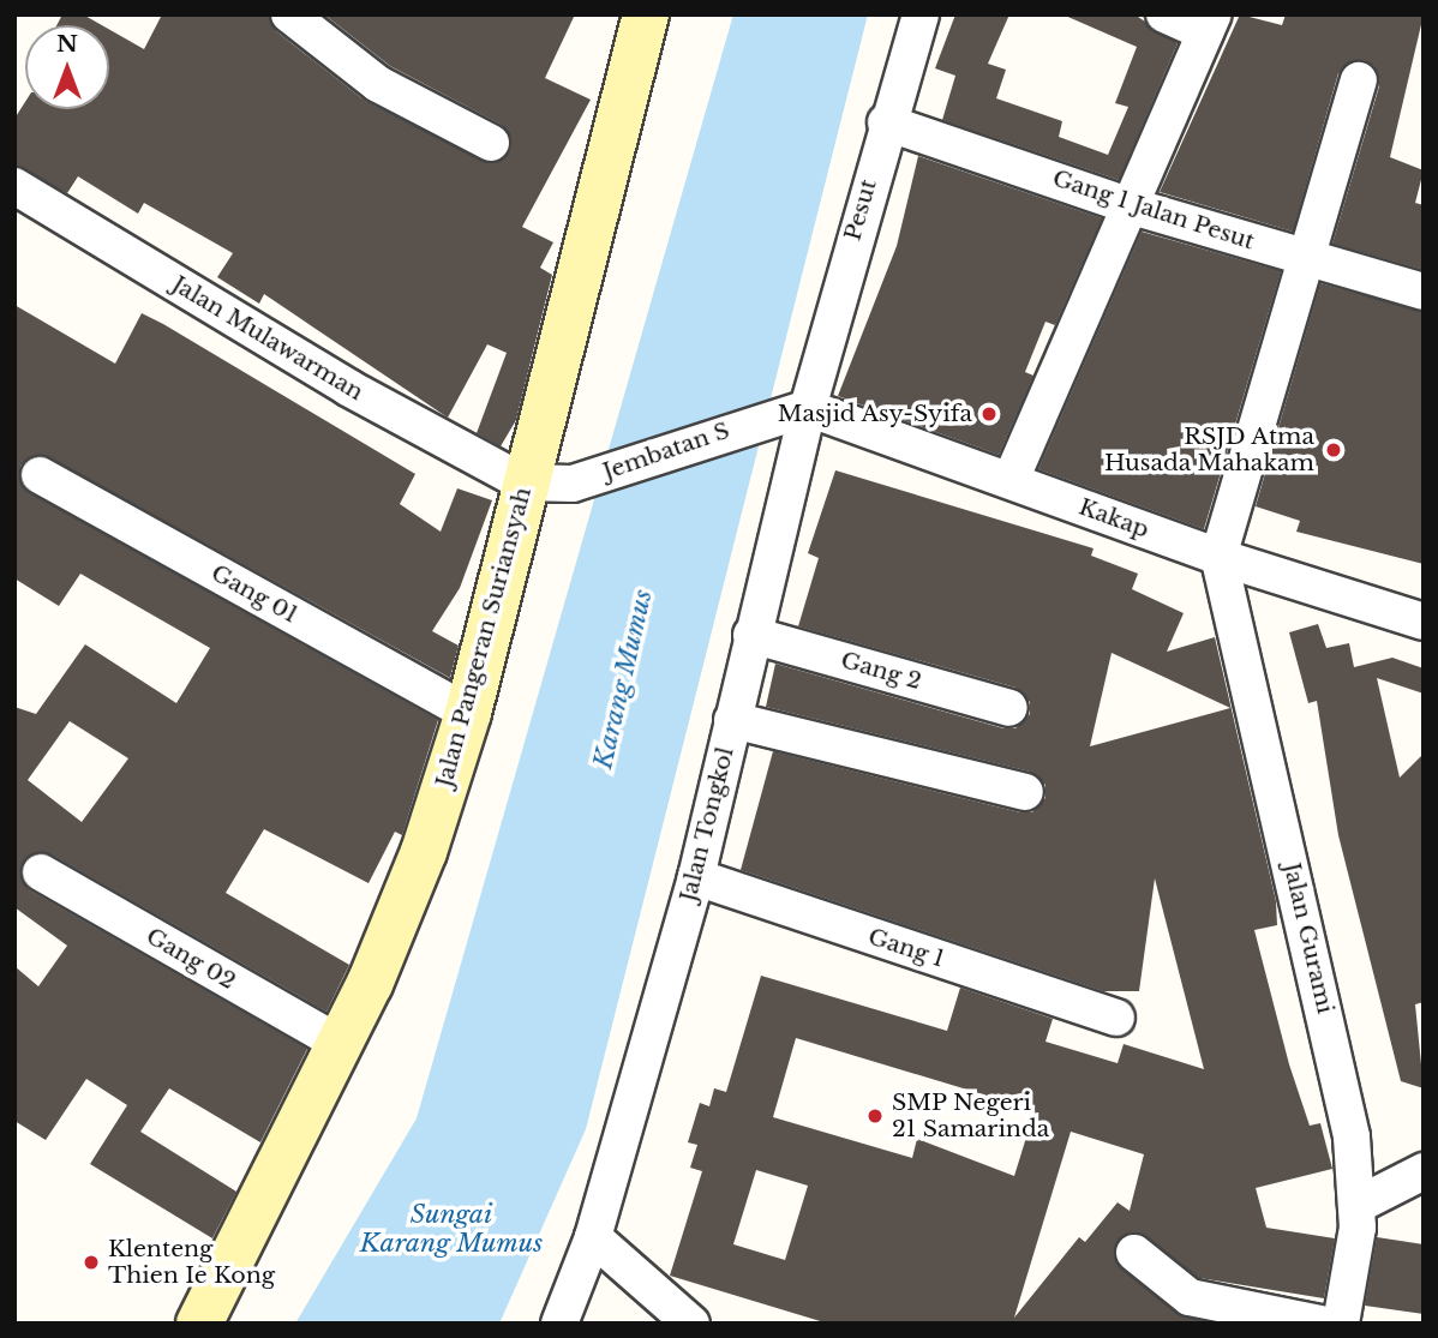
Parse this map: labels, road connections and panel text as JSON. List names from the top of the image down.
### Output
{
  "streets": {
    "main road": ["Jalan Pangeran Suriansyah"],
    "street": [
      "Pesut",
      "Gang 1 Jalan Pesut",
      "Jalan Mulawarman",
      "Jembatan S",
      "Kakap",
      "Gang 01",
      "Gang 2",
      "Jalan Tongkol",
      "Jalan Gurami",
      "Gang 1",
      "Gang 02"
    ]
  },
  "crossings": [
    ["Pesut", "Gang 1 Jalan Pesut"],
    ["Pesut", "Jembatan S"],
    ["Pesut", "Kakap"],
    ["Pesut", "Jalan Tongkol"],
    ["Jalan Mulawarman", "Jembatan S"],
    ["Jalan Mulawarman", "Jalan Pangeran Suriansyah"],
    ["Jembatan S", "Kakap"],
    ["Jembatan S", "Jalan Pangeran Suriansyah"],
    ["Jembatan S", "Jalan Tongkol"],
    ["Kakap", "Jalan Tongkol"],
    ["Kakap", "Jalan Gurami"],
    ["Gang 01", "Jalan Pangeran Suriansyah"],
    ["Jalan Pangeran Suriansyah", "Gang 02"],
    ["Gang 2", "Jalan Tongkol"],
    ["Jalan Tongkol", "Gang 1"]
  ],
  "water": ["Karang Mumus", "Sungai Karang Mumus"],
  "places": [
    "Masjid Asy-Syifa",
    "RSJD Atma Husada Mahakam",
    "SMP Negeri 21 Samarinda",
    "Klenteng Thien Ie Kong"
  ],
  "north": "top"
}
